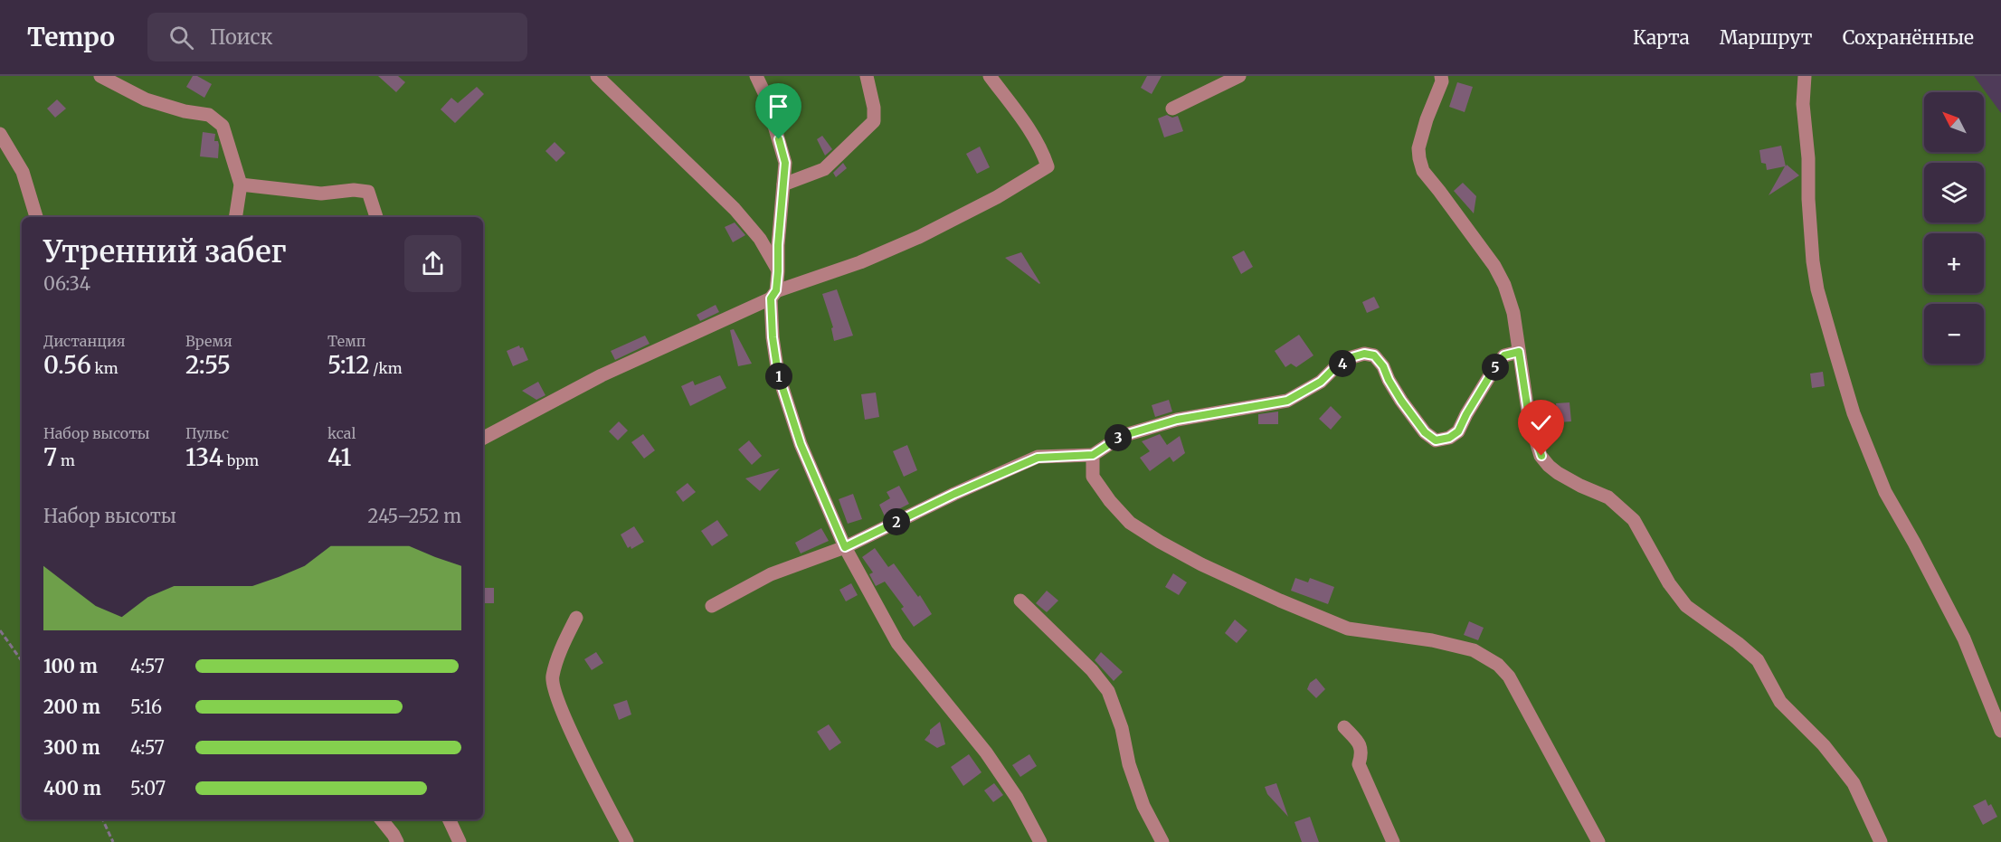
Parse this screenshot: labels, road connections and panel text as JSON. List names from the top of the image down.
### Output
{
  "north": "top left",
  "page": {
    "header": "Tempo",
    "search": "Поиск",
    "nav": ["Карта", "Маршрут", "Сохранённые"],
    "map_buttons": ["+", "−"],
    "heading": ["Утренний забег", "06:34"],
    "stats": [
      ["Дистанция", "0.56 km"],
      ["Время", "2:55"],
      ["Темп", "5:12 /km"],
      ["Набор высоты", "7 m"],
      ["Пульс", "134 bpm"],
      ["kcal", "41"]
    ],
    "pins": [
      "4",
      "5",
      "1",
      "3",
      "2"
    ],
    "chart": ["Набор высоты", "245–252 m"],
    "list": [
      {
        "name": "100 m",
        "note": "4:57"
      },
      {
        "name": "200 m",
        "note": "5:16"
      },
      {
        "name": "300 m",
        "note": "4:57"
      },
      {
        "name": "400 m",
        "note": "5:07"
      }
    ]
  }
}
